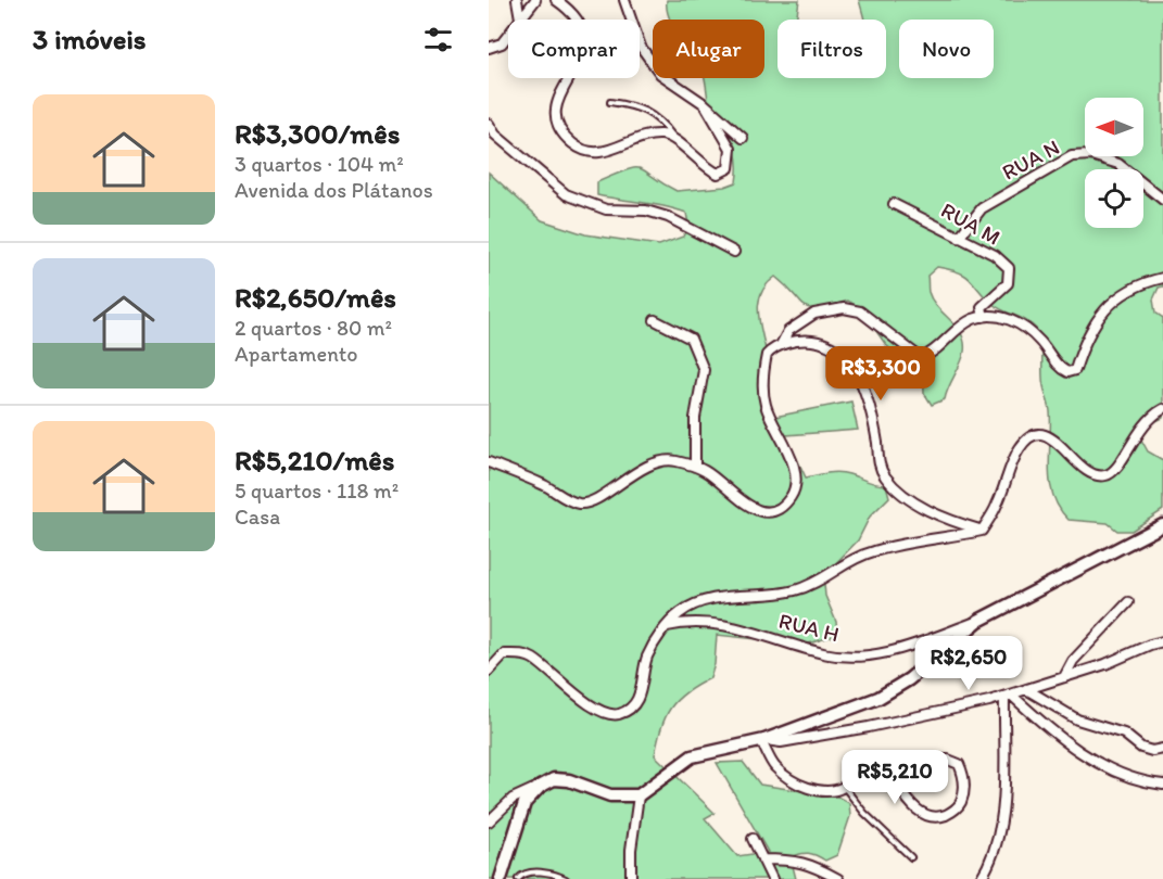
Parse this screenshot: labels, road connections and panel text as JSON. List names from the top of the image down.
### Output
{
  "streets": {
    "street": ["RUA N", "RUA M", "RUA H"]
  },
  "crossings": [
    ["RUA N", "RUA M"]
  ],
  "north": "left",
  "page": {
    "heading": "3 imóveis",
    "chip": [
      "Comprar",
      "Alugar",
      "Filtros",
      "Novo"
    ],
    "list": [
      {
        "name": "R$3,300/mês",
        "note": "3 quartos · 104 m² · Avenida dos Plátanos"
      },
      {
        "name": "R$2,650/mês",
        "note": "2 quartos · 80 m² · Apartamento"
      },
      {
        "name": "R$5,210/mês",
        "note": "5 quartos · 118 m² · Casa"
      }
    ],
    "price": ["R$3,300", "R$2,650", "R$5,210"]
  }
}
